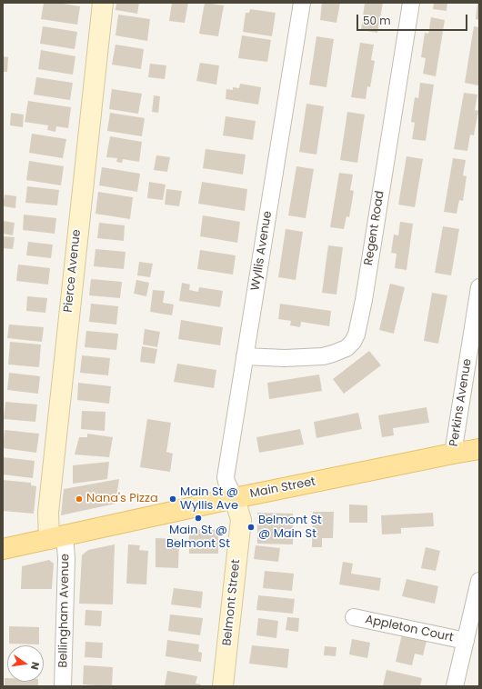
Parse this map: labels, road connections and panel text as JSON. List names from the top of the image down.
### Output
{
  "streets": {
    "main road": ["Main Street"],
    "street": [
      "Regent Road",
      "Wyllis Avenue",
      "Pierce Avenue",
      "Perkins Avenue",
      "Belmont Street",
      "Bellingham Avenue",
      "Appleton Court"
    ]
  },
  "crossings": [
    ["Regent Road", "Wyllis Avenue"],
    ["Wyllis Avenue", "Main Street"],
    ["Wyllis Avenue", "Belmont Street"],
    ["Pierce Avenue", "Main Street"],
    ["Pierce Avenue", "Bellingham Avenue"],
    ["Perkins Avenue", "Main Street"],
    ["Main Street", "Belmont Street"],
    ["Main Street", "Bellingham Avenue"]
  ],
  "places": [
    "Nana's Pizza",
    "Main St @ Wyllis Ave",
    "Main St @ Belmont St",
    "Belmont St @ Main St"
  ],
  "scale_bar": "50 m",
  "north": "right"
}
